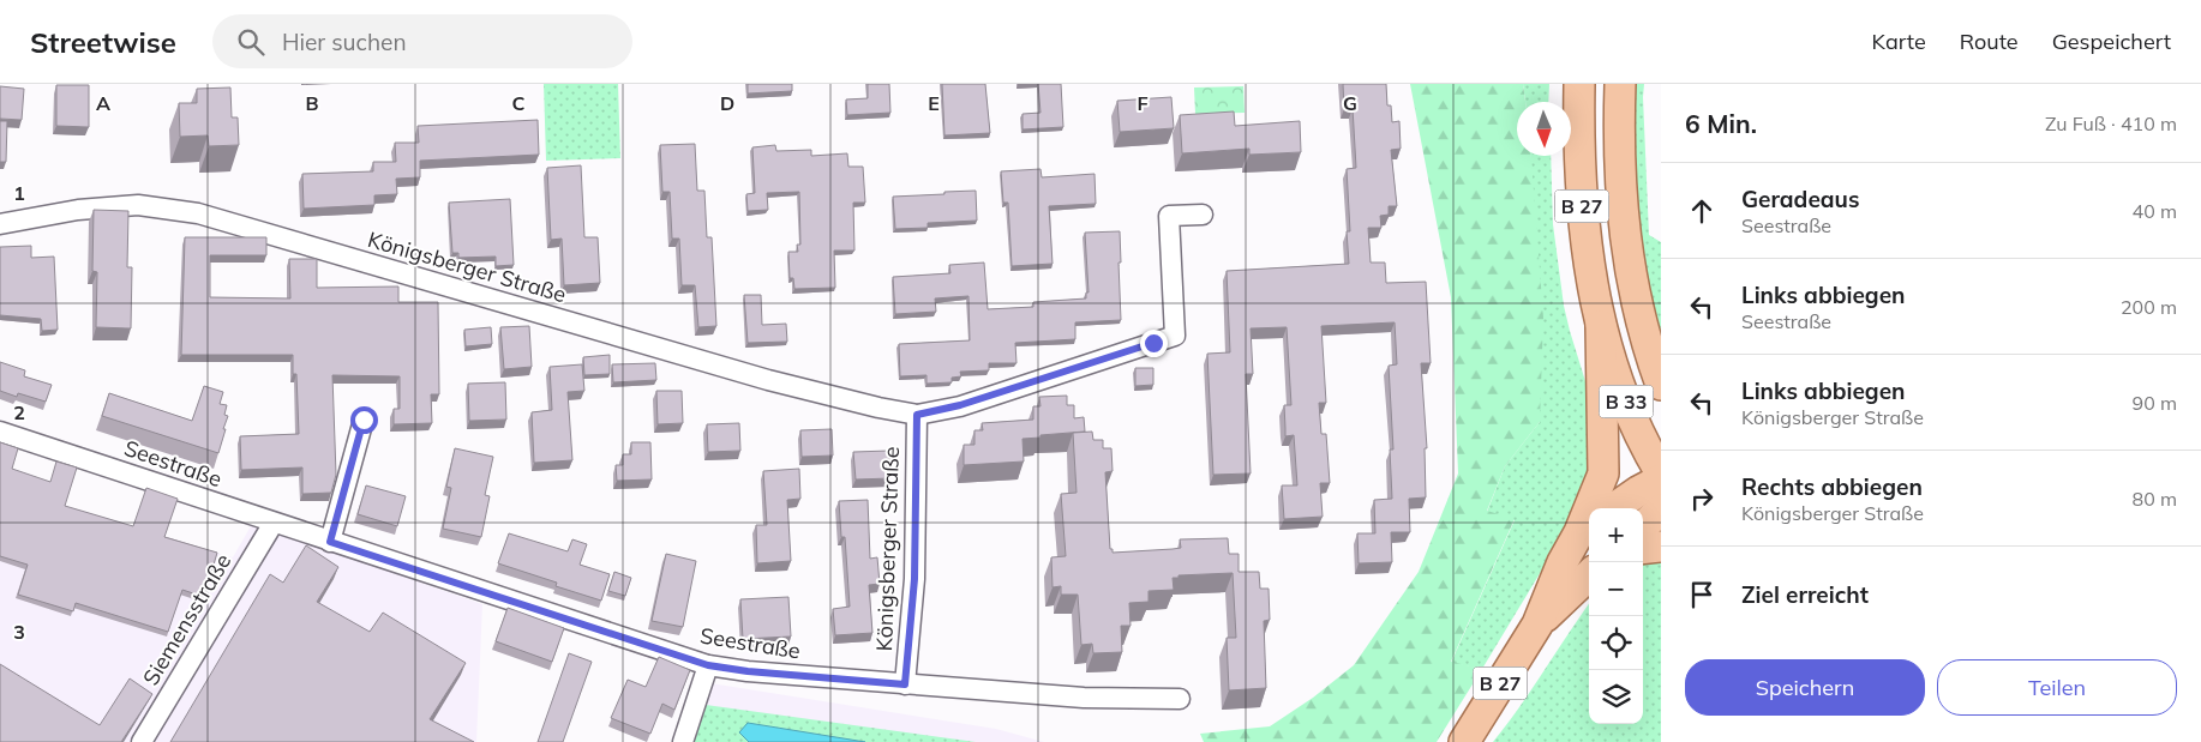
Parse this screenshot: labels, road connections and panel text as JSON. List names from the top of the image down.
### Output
{
  "streets": {
    "main road": ["B 27", "B 33"],
    "street": ["Königsberger Straße", "Seestraße", "Siemensstraße"]
  },
  "crossings": [
    ["B 27", "B 33"],
    ["Königsberger Straße", "Seestraße"],
    ["Seestraße", "Siemensstraße"]
  ],
  "north": "bottom",
  "page": {
    "header": "Streetwise",
    "search": "Hier suchen",
    "nav": ["Karte", "Route", "Gespeichert"],
    "heading": ["6 Min.", "Zu Fuß · 410 m"],
    "list": [
      ["Geradeaus", "Seestraße", "40 m"],
      ["Links abbiegen", "Seestraße", "200 m"],
      ["Links abbiegen", "Königsberger Straße", "90 m"],
      ["Rechts abbiegen", "Königsberger Straße", "80 m"],
      "Ziel erreicht"
    ],
    "map_buttons": ["+", "−"],
    "buttons": ["Speichern", "Teilen"]
  },
  "grid": {
    "columns": [
      "A",
      "B",
      "C",
      "D",
      "E",
      "F",
      "G"
    ],
    "rows": ["1", "2", "3"]
  }
}
